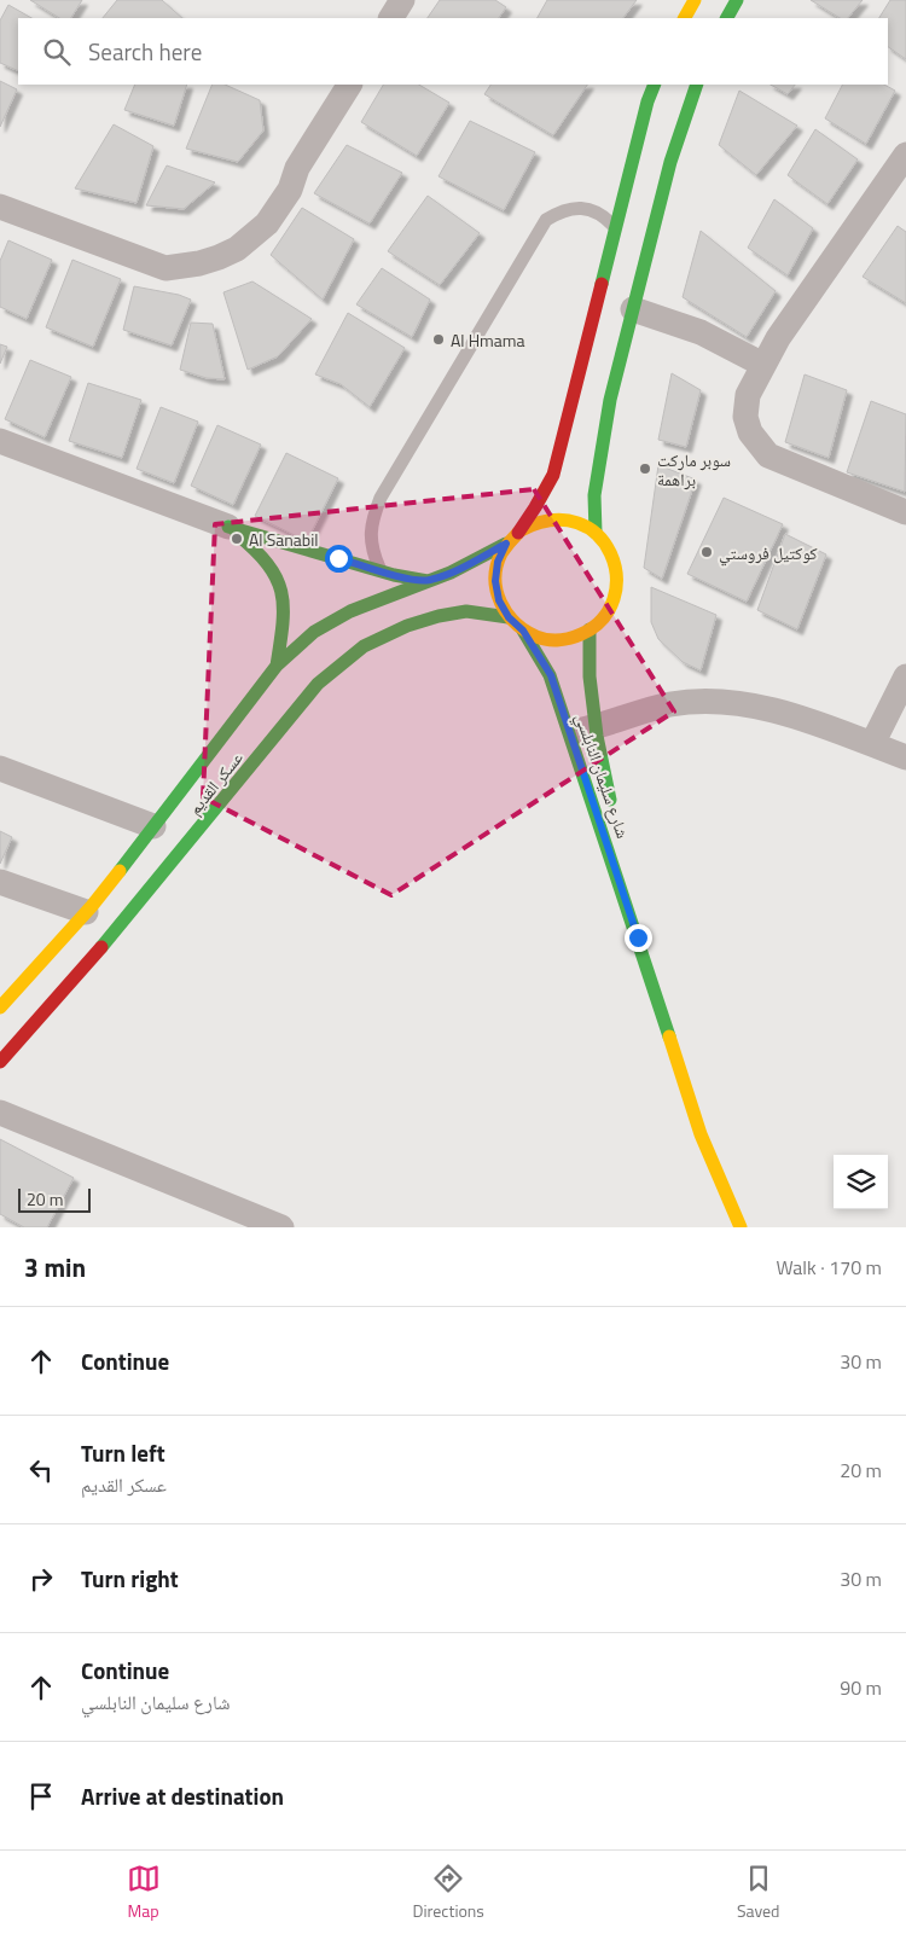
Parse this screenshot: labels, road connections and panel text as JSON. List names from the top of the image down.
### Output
{
  "streets": {
    "main road": ["شارع سليمان النابلسي", "عسكر القديم"]
  },
  "crossings": [
    ["شارع سليمان النابلسي", "عسكر القديم"]
  ],
  "places": [
    "Al Hmama",
    "سوبر ماركت براهمة",
    "Al Sanabil",
    "كوكتيل فروستي"
  ],
  "scale_bar": "20 m",
  "page": {
    "search": "Search here",
    "scale": "20 m",
    "heading": ["3 min", "Walk · 170 m"],
    "list": [
      ["Continue", "30 m"],
      ["Turn left", "عسكر القديم", "20 m"],
      ["Turn right", "30 m"],
      ["Continue", "شارع سليمان النابلسي", "90 m"],
      "Arrive at destination"
    ],
    "nav": ["Map", "Directions", "Saved"]
  }
}
